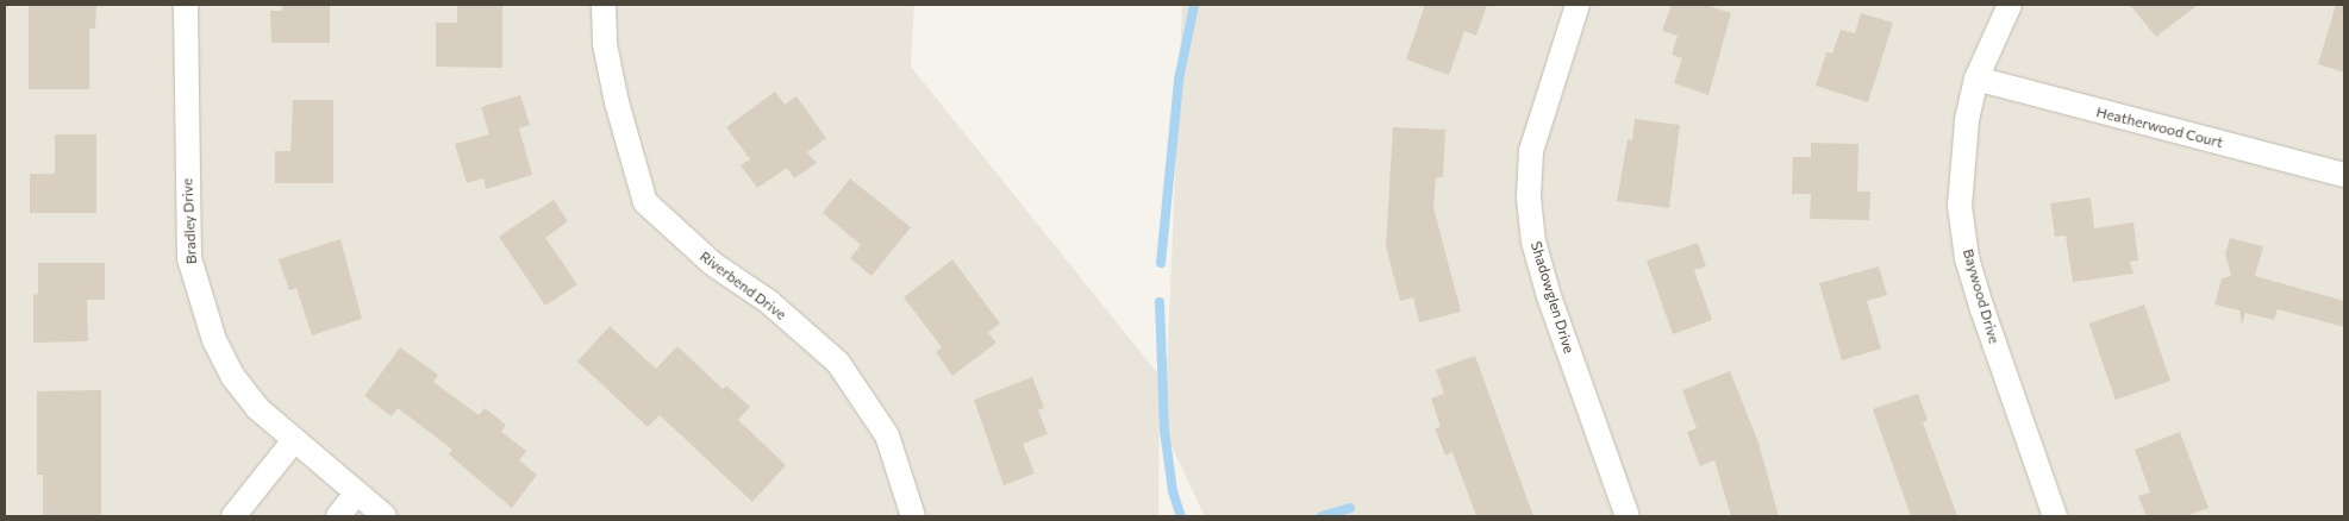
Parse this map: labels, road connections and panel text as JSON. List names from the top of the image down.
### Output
{
  "streets": {
    "street": [
      "Heatherwood Court",
      "Bradley Drive",
      "Riverbend Drive",
      "Baywood Drive",
      "Shadowglen Drive"
    ]
  },
  "crossings": [
    ["Heatherwood Court", "Baywood Drive"]
  ]
}
